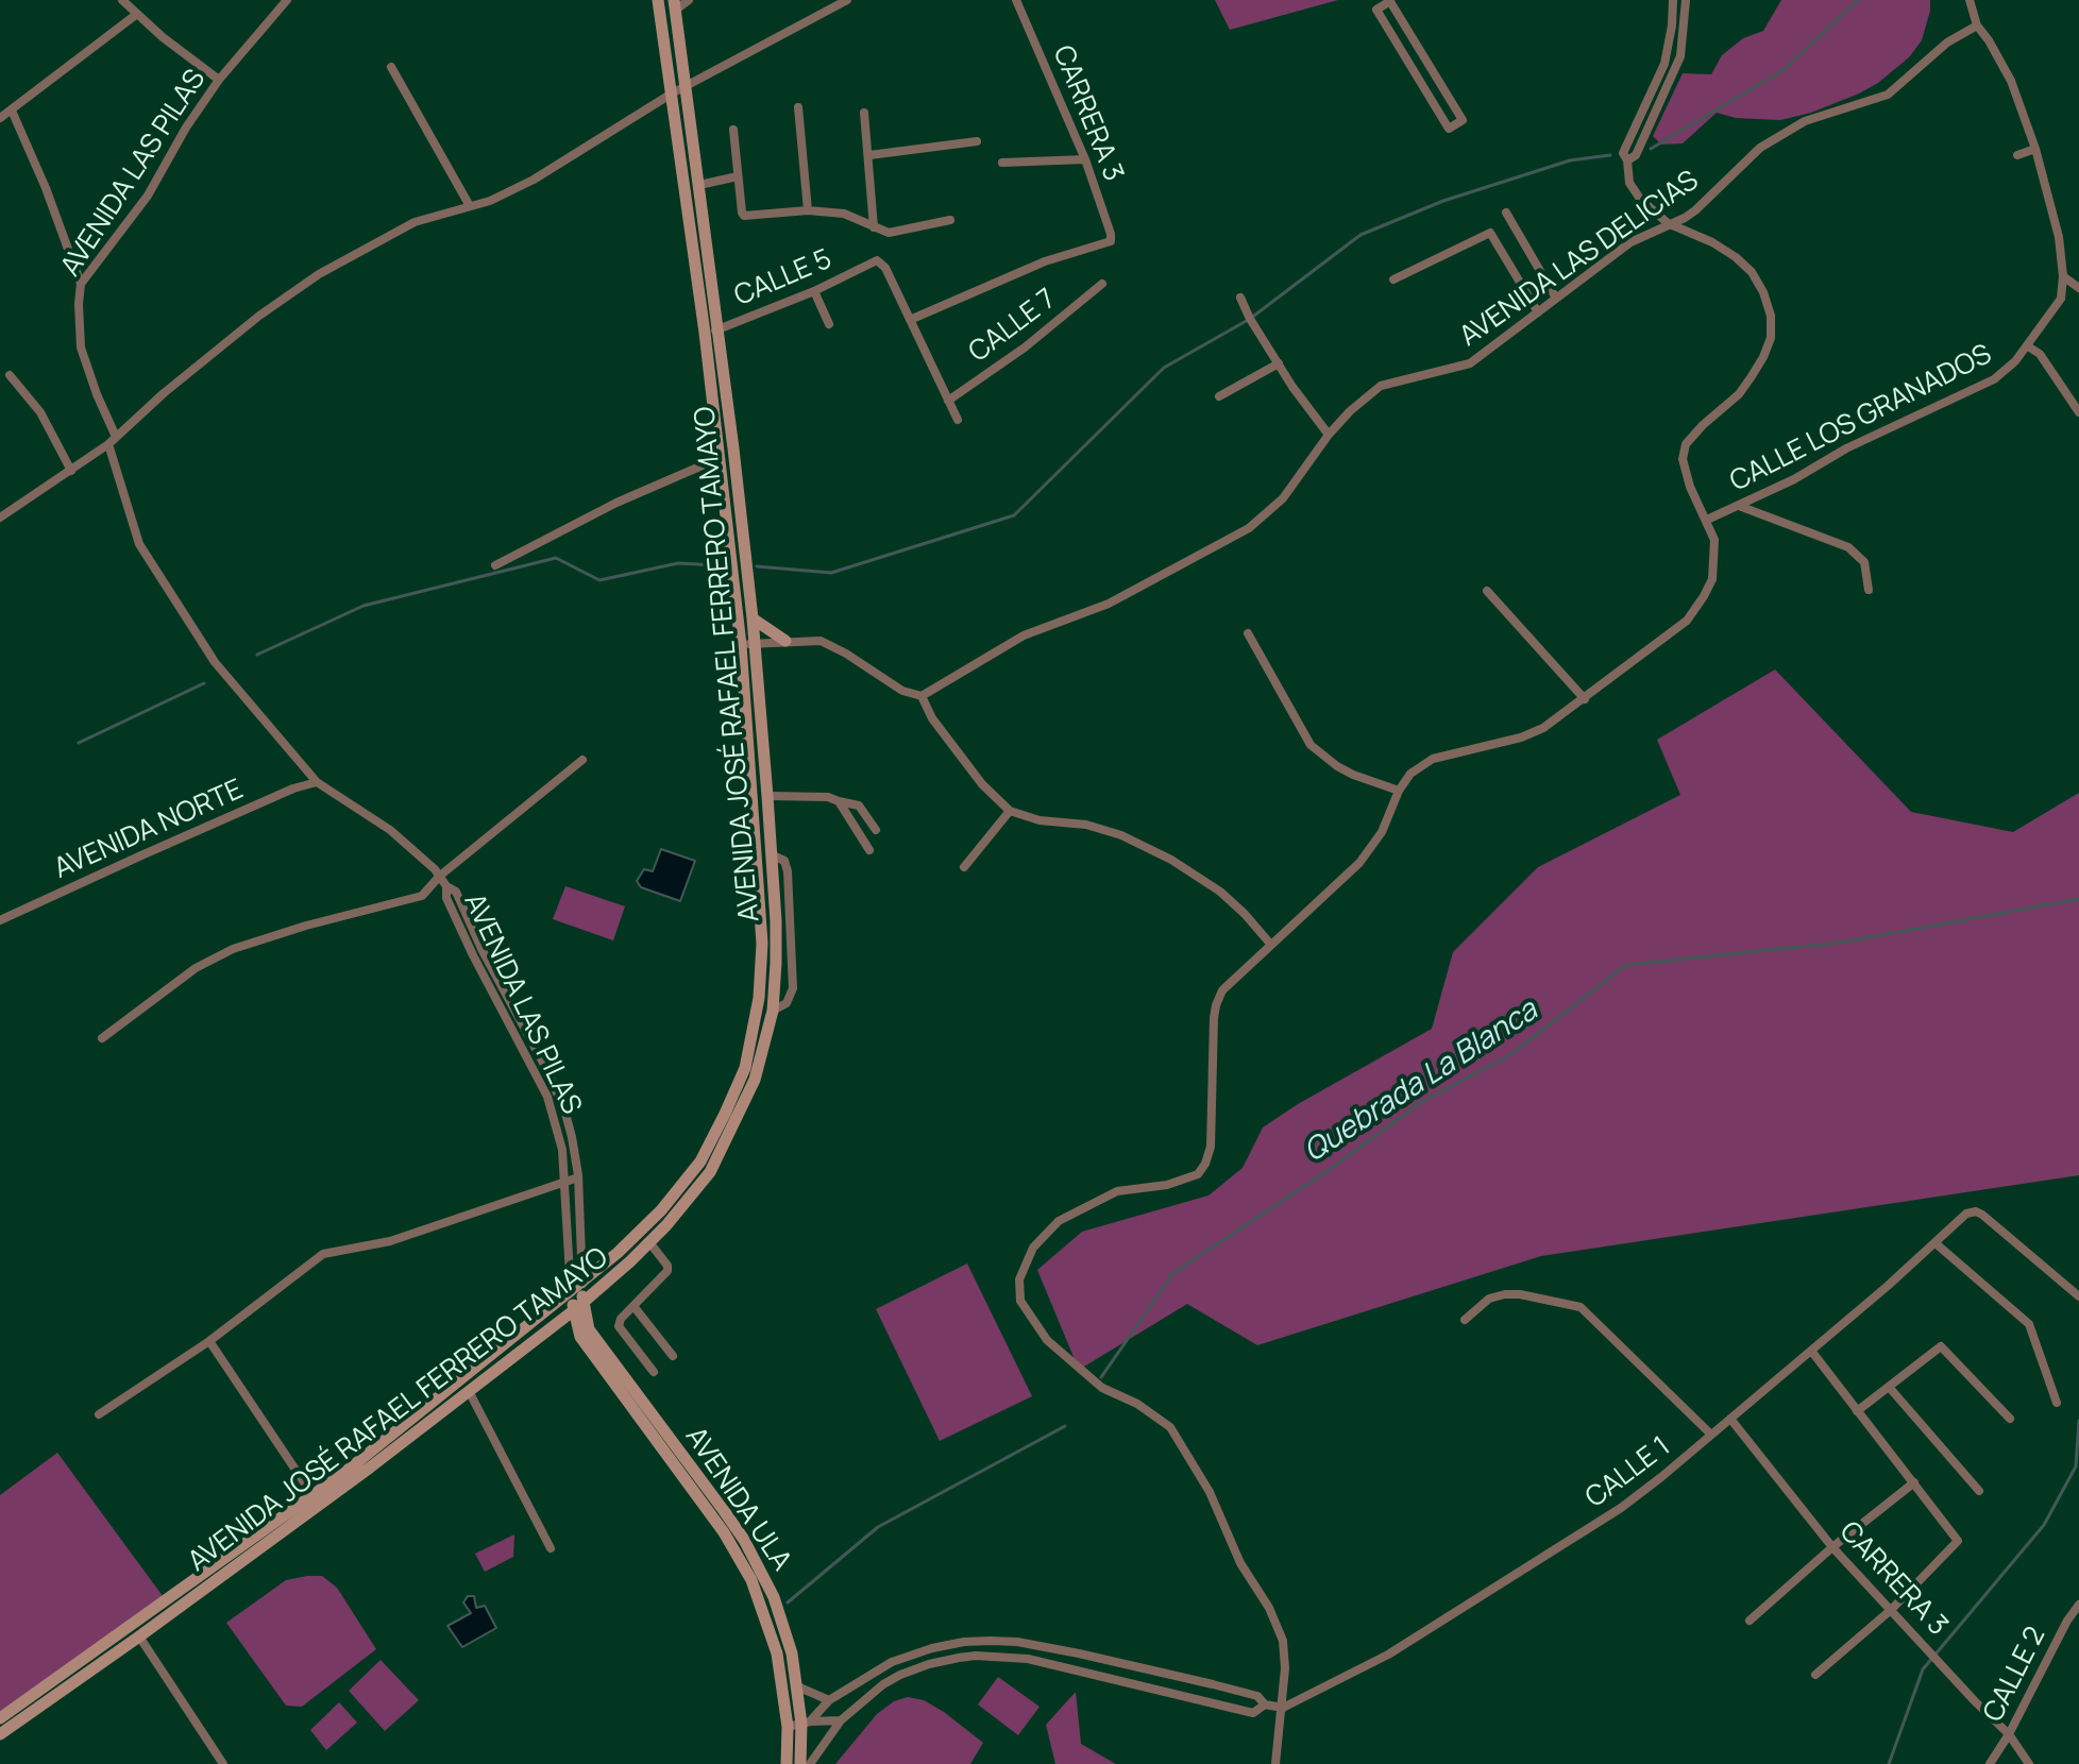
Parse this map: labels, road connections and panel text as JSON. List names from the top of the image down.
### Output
{
  "streets": {
    "street": [
      "CARRERA 3",
      "AVENIDA LAS PILAS",
      "AVENIDA LAS DELICIAS",
      "CALLE 5",
      "CALLE 7",
      "CALLE LOS GRANADOS",
      "AVENIDA JOSÉ RAFAEL FERRERO TAMAYO",
      "AVENIDA NORTE",
      "CALLE 1",
      "AVENIDA ULA",
      "CALLE 2"
    ]
  },
  "crossings": [
    ["CARRERA 3", "CALLE 5"],
    ["CARRERA 3", "CALLE 1"],
    ["CARRERA 3", "CALLE 2"],
    ["AVENIDA LAS PILAS", "AVENIDA JOSÉ RAFAEL FERRERO TAMAYO"],
    ["AVENIDA LAS PILAS", "AVENIDA NORTE"],
    ["AVENIDA LAS PILAS", "AVENIDA ULA"],
    ["CALLE 5", "AVENIDA JOSÉ RAFAEL FERRERO TAMAYO"],
    ["AVENIDA JOSÉ RAFAEL FERRERO TAMAYO", "AVENIDA ULA"]
  ],
  "water": ["Quebrada La Blanca"]
}
